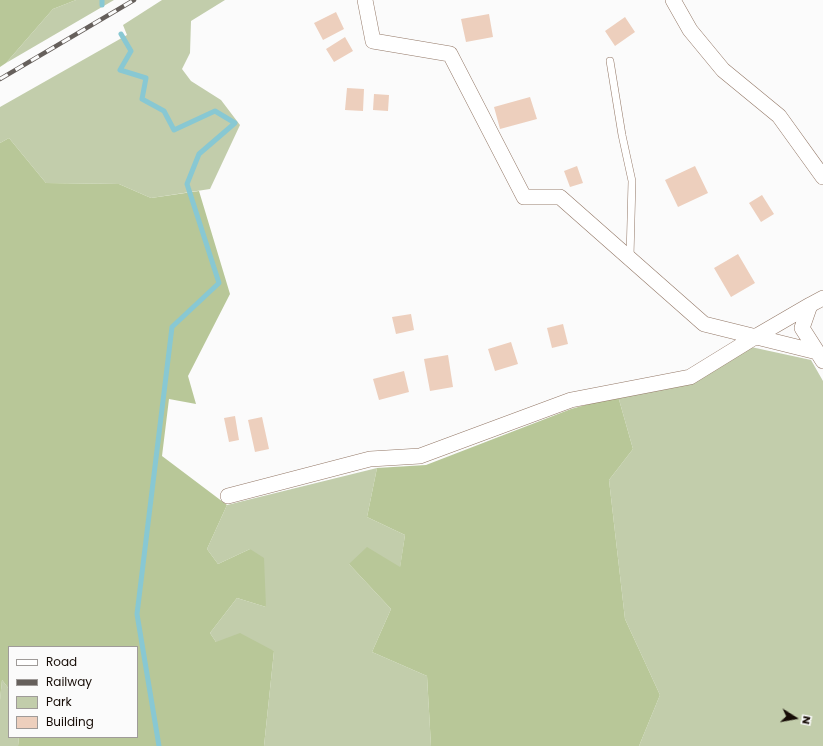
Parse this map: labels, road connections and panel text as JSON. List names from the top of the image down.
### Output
{
  "legend": [
    "Road",
    "Railway",
    "Park",
    "Building"
  ],
  "north": "right"
}
